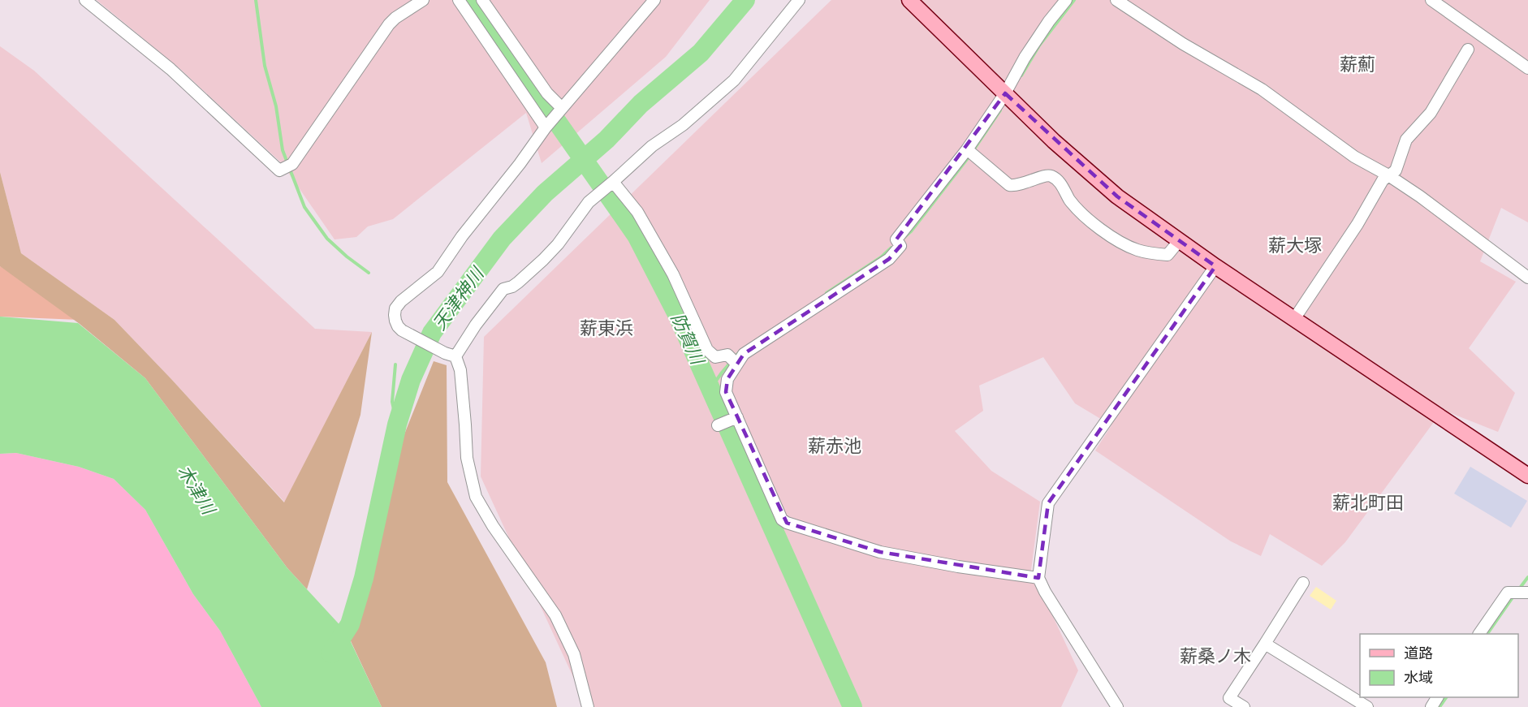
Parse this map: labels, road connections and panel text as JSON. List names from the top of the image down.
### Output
{
  "districts": [
    "薪薊",
    "薪大塚",
    "薪東浜",
    "薪赤池",
    "薪北町田",
    "薪桑ノ木"
  ],
  "water": ["天津神川", "防賀川", "木津川"],
  "legend": ["道路", "水域"]
}
